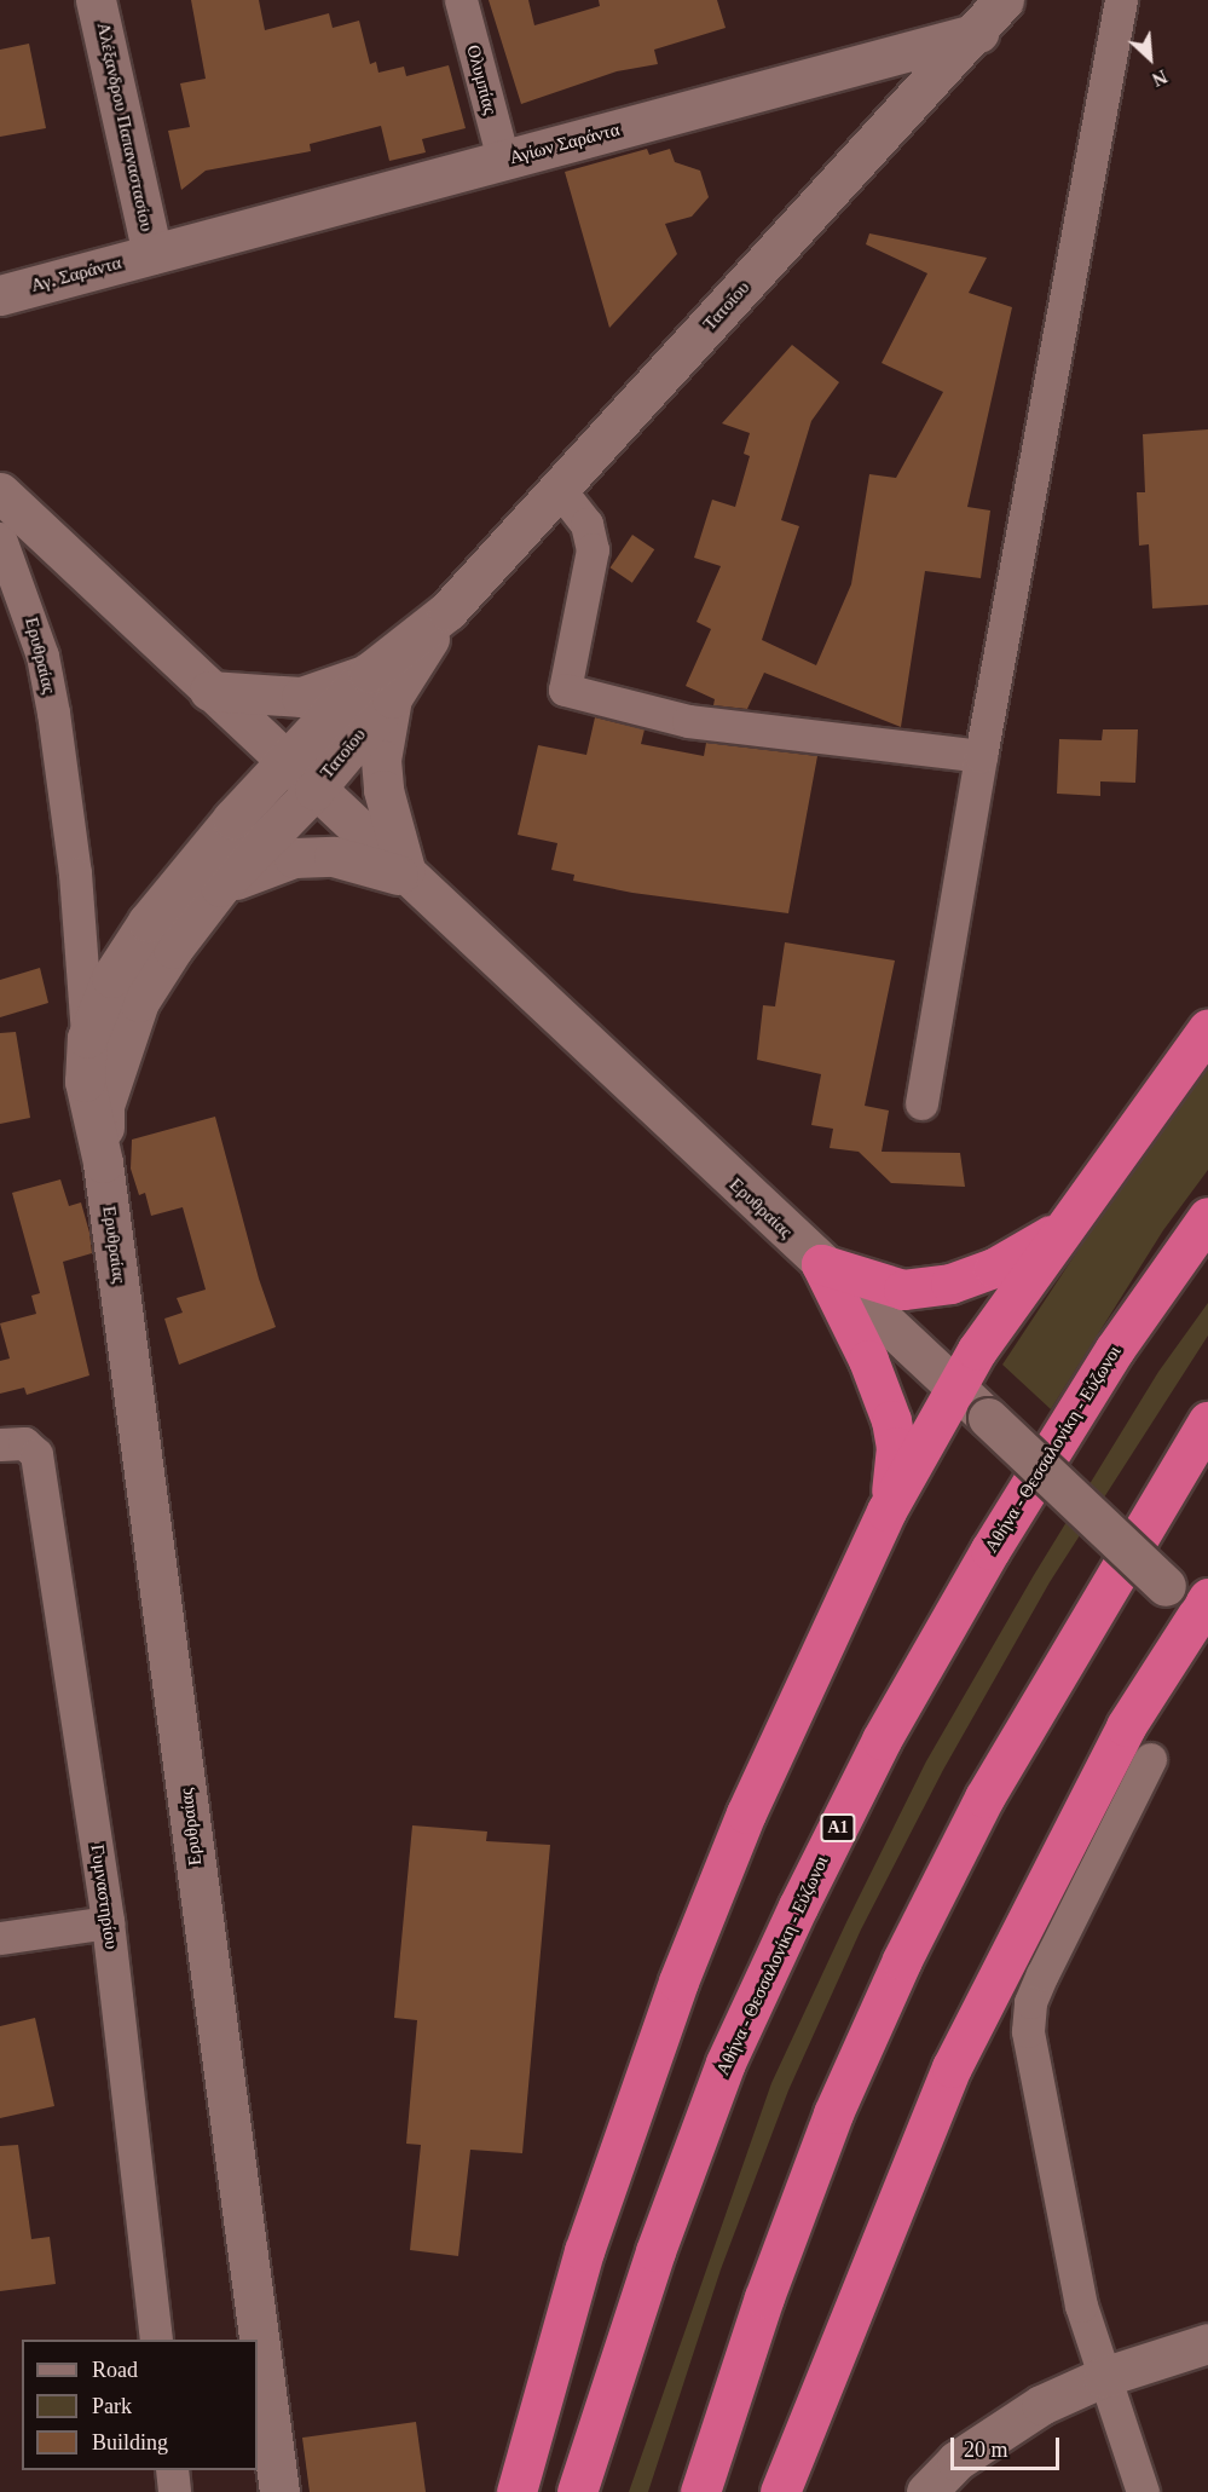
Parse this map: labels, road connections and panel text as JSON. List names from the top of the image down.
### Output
{
  "streets": {
    "highway": ["Αθήνα - Θεσσαλονίκη - Εύζωνοι", "Α1"],
    "main road": [
      "Αλέξανδρου Παπαναστασίου",
      "Αγίων Σαράντα",
      "Αγ. Σαράντα",
      "Τατοΐου",
      "Ερυθραίας"
    ],
    "street": ["Ολυμπίας", "Γυμναστηρίου"]
  },
  "crossings": [
    ["Ολυμπίας", "Αγίων Σαράντα"],
    ["Αλέξανδρου Παπαναστασίου", "Αγίων Σαράντα"],
    ["Αλέξανδρου Παπαναστασίου", "Αγ. Σαράντα"],
    ["Αγίων Σαράντα", "Αγ. Σαράντα"],
    ["Αγίων Σαράντα", "Τατοΐου"],
    ["Τατοΐου", "Ερυθραίας"]
  ],
  "legend": ["Road", "Park", "Building"],
  "scale_bar": "20 m",
  "north": "bottom right"
}
